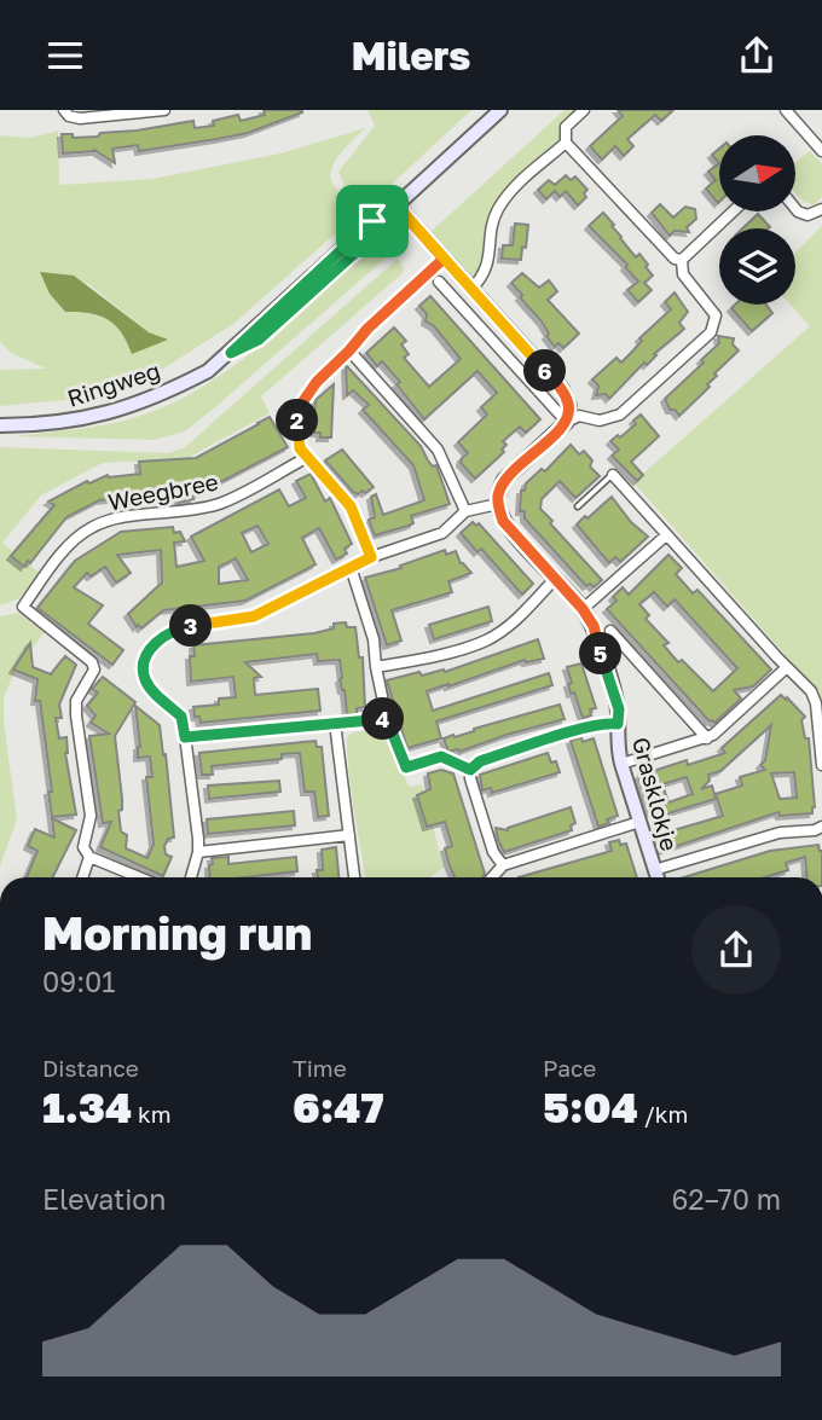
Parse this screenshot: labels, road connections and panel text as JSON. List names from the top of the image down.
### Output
{
  "streets": {
    "street": ["Ringweg", "Weegbree", "Grasklokje"]
  },
  "north": "right",
  "page": {
    "header": "Milers",
    "pins": [
      "6",
      "2",
      "3",
      "5",
      "4"
    ],
    "heading": ["Morning run", "09:01"],
    "stats": [
      ["Distance", "1.34 km"],
      ["Time", "6:47"],
      ["Pace", "5:04 /km"]
    ],
    "chart": ["Elevation", "62–70 m"]
  }
}
